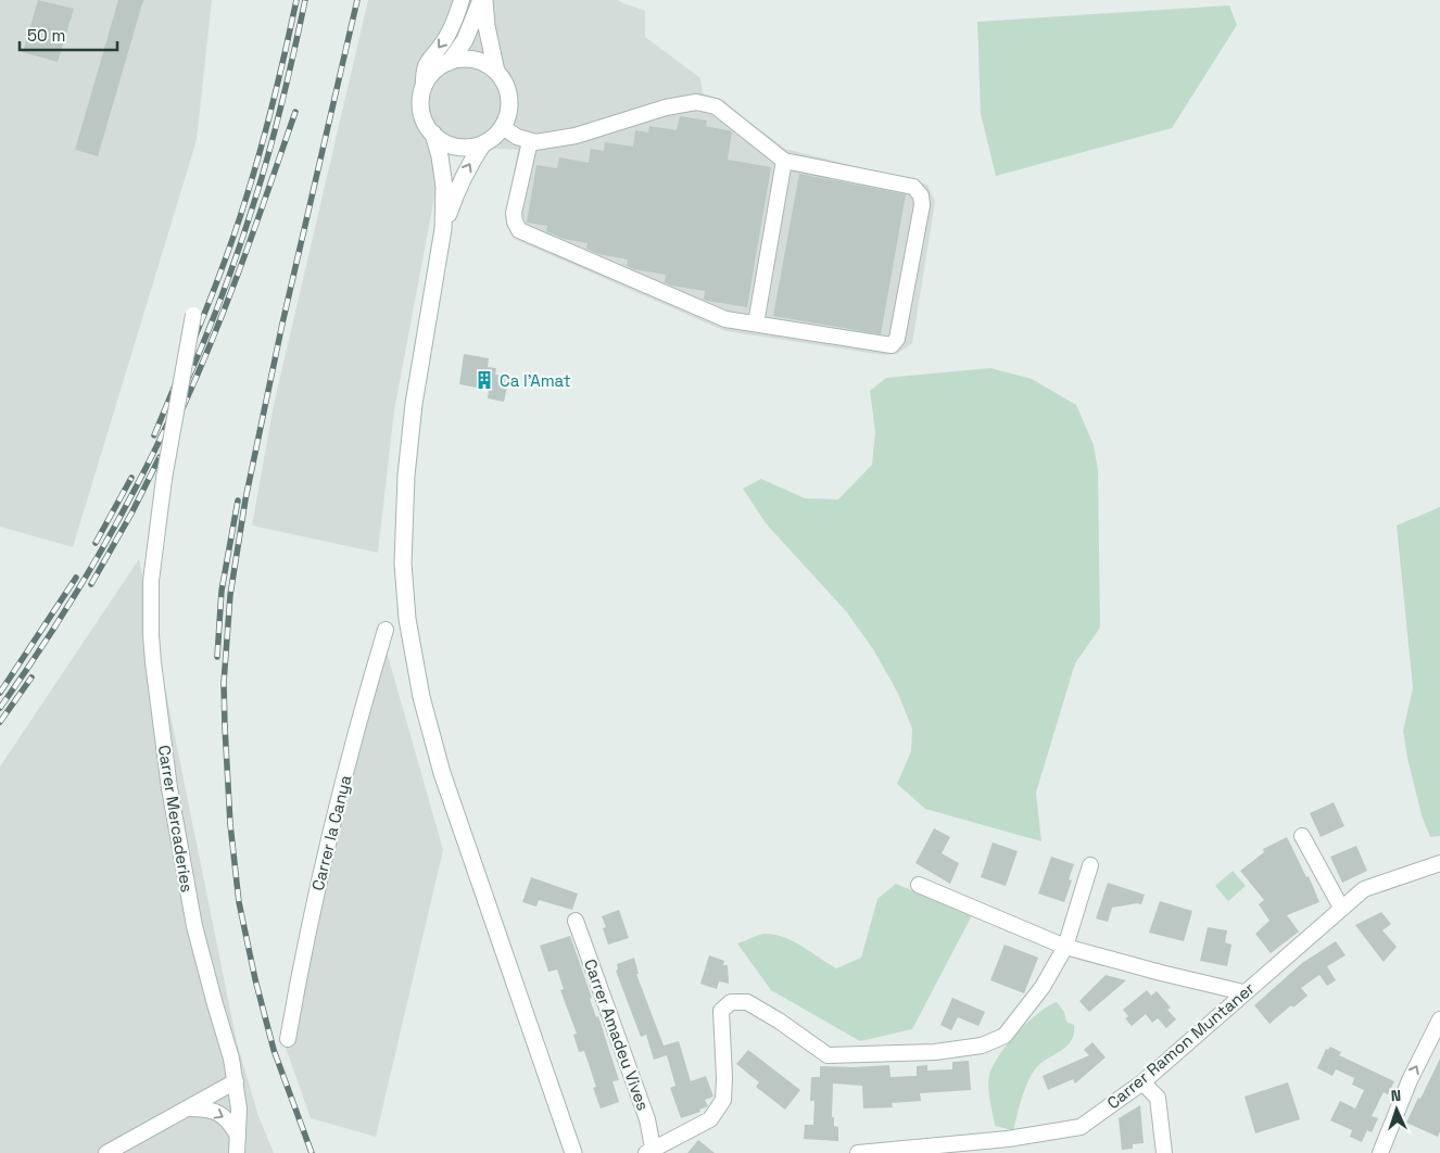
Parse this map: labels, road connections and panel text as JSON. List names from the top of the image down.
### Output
{
  "streets": {
    "street": [
      "Carrer Mercaderies",
      "Carrer la Canya",
      "Carrer Amadeu Vives",
      "Carrer Ramon Muntaner"
    ]
  },
  "places": {
    "building": ["Ca l'Amat"]
  },
  "scale_bar": "50 m",
  "north": "top"
}
